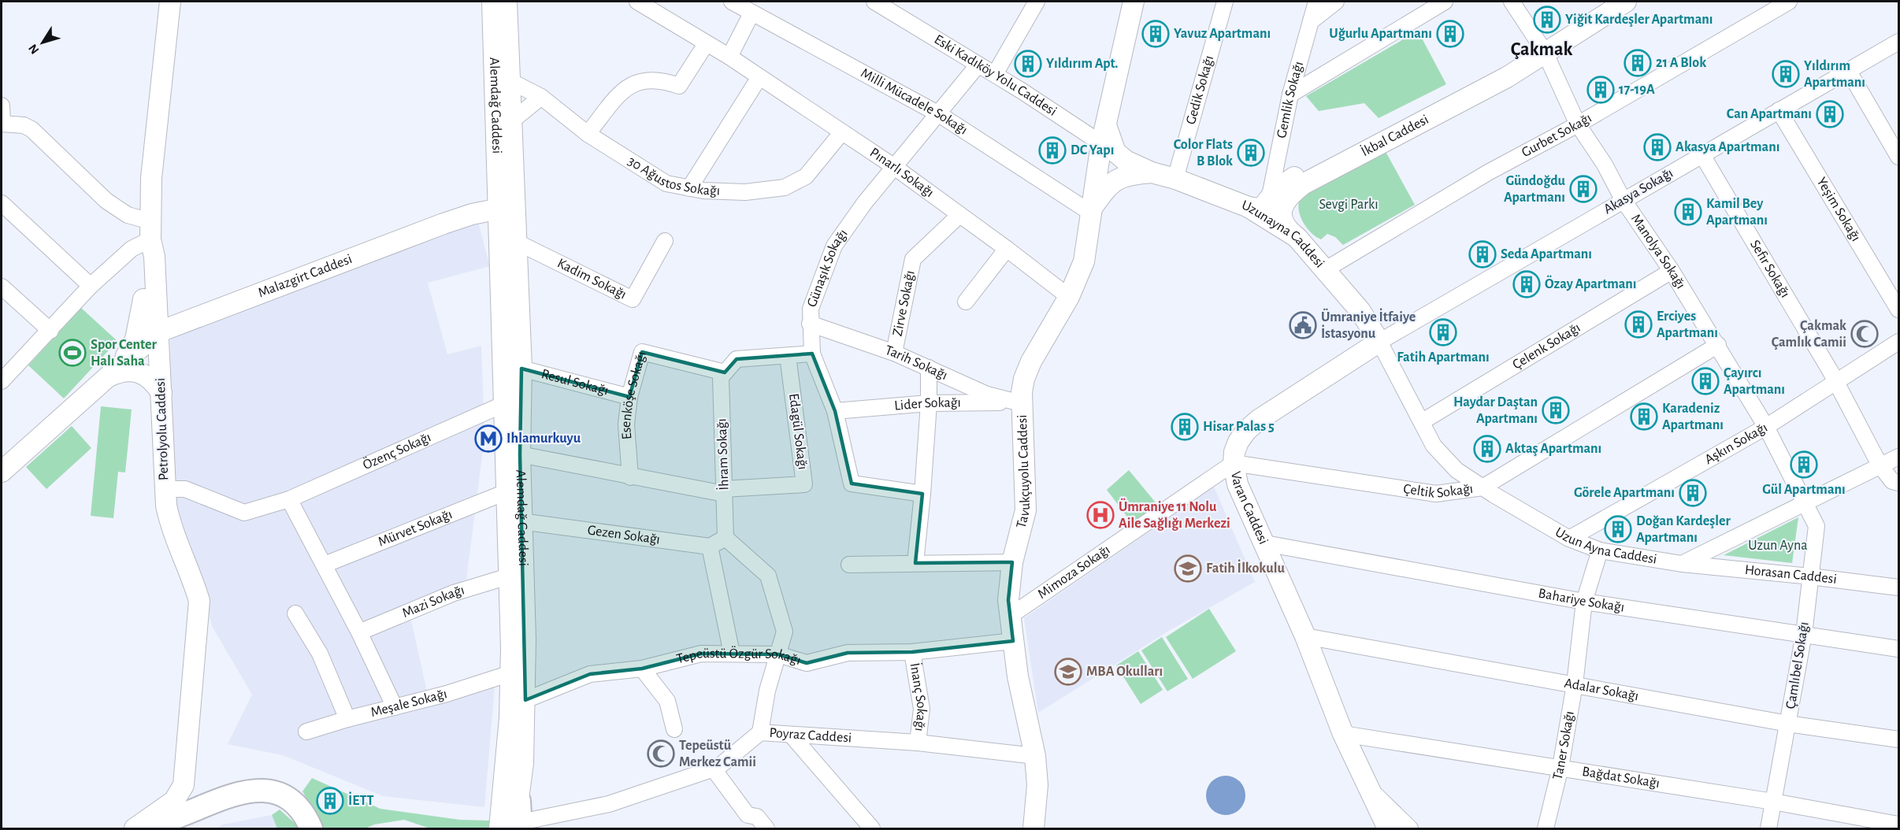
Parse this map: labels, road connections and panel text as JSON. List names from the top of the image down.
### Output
{
  "streets": {
    "main road": [
      "Alemdağ Caddesi",
      "İkbal Caddesi",
      "Uzunayna Caddesi",
      "Malazgirt Caddesi",
      "Petrolyolu Caddesi",
      "Tavukçuyolu Caddesi",
      "Varan Caddesi"
    ],
    "street": [
      "Eski Kadıköy Yolu Caddesi",
      "Gedik Sokağı",
      "Gemlik Sokağı",
      "Milli Mücadele Sokağı",
      "Gurbet Sokağı",
      "30 Ağustos Sokağı",
      "Pınarlı Sokağı",
      "Akasya Sokağı",
      "Yeşim Sokağı",
      "Manolya Sokağı",
      "Günaşık Sokağı",
      "Sefir Sokağı",
      "Kadim Sokağı",
      "Zirve Sokağı",
      "Çelenk Sokağı",
      "Tarih Sokağı",
      "Resul Sokağı",
      "Esenköşe Sokağı",
      "Lider Sokağı",
      "Edagül Sokağı",
      "Aşkın Sokağı",
      "Özenç Sokağı",
      "İhram Sokağı",
      "Çeltik Sokağı",
      "Mürvet Sokağı",
      "Gezen Sokağı",
      "Uzun Ayna Caddesi",
      "Mimoza Sokağı",
      "Horasan Caddesi",
      "Bahariye Sokağı",
      "Mazi Sokağı",
      "Tepeüstü Özgür Sokağı",
      "Çamlıbel Sokağı",
      "Adalar Sokağı",
      "İnanç Sokağı",
      "Meşale Sokağı",
      "Poyraz Caddesi",
      "Taner Sokağı",
      "Bağdat Sokağı"
    ]
  },
  "crossings": [
    ["Eski Kadıköy Yolu Caddesi", "Uzunayna Caddesi"],
    ["Eski Kadıköy Yolu Caddesi", "Günaşık Sokağı"],
    ["Eski Kadıköy Yolu Caddesi", "Tavukçuyolu Caddesi"],
    ["Gedik Sokağı", "Uzunayna Caddesi"],
    ["Gemlik Sokağı", "İkbal Caddesi"],
    ["Milli Mücadele Sokağı", "Uzunayna Caddesi"],
    ["Milli Mücadele Sokağı", "Günaşık Sokağı"],
    ["Milli Mücadele Sokağı", "Tavukçuyolu Caddesi"],
    ["Alemdağ Caddesi", "30 Ağustos Sokağı"],
    ["Alemdağ Caddesi", "Malazgirt Caddesi"],
    ["Alemdağ Caddesi", "Kadim Sokağı"],
    ["Alemdağ Caddesi", "Resul Sokağı"],
    ["Alemdağ Caddesi", "Edagül Sokağı"],
    ["Alemdağ Caddesi", "Özenç Sokağı"],
    ["Alemdağ Caddesi", "Mürvet Sokağı"],
    ["Alemdağ Caddesi", "Gezen Sokağı"],
    ["Alemdağ Caddesi", "Mazi Sokağı"],
    ["Alemdağ Caddesi", "Tepeüstü Özgür Sokağı"],
    ["Alemdağ Caddesi", "Meşale Sokağı"],
    ["Alemdağ Caddesi", "Poyraz Caddesi"],
    ["Gurbet Sokağı", "Uzunayna Caddesi"],
    ["Gurbet Sokağı", "Manolya Sokağı"],
    ["İkbal Caddesi", "Uzunayna Caddesi"],
    ["İkbal Caddesi", "Manolya Sokağı"],
    ["30 Ağustos Sokağı", "Pınarlı Sokağı"],
    ["Pınarlı Sokağı", "Günaşık Sokağı"],
    ["Pınarlı Sokağı", "Zirve Sokağı"],
    ["Pınarlı Sokağı", "Tavukçuyolu Caddesi"],
    ["Akasya Sokağı", "Yeşim Sokağı"],
    ["Akasya Sokağı", "Uzunayna Caddesi"],
    ["Akasya Sokağı", "Manolya Sokağı"],
    ["Akasya Sokağı", "Sefir Sokağı"],
    ["Akasya Sokağı", "Varan Caddesi"],
    ["Akasya Sokağı", "Uzun Ayna Caddesi"],
    ["Uzunayna Caddesi", "Tavukçuyolu Caddesi"],
    ["Uzunayna Caddesi", "Varan Caddesi"],
    ["Uzunayna Caddesi", "Uzun Ayna Caddesi"],
    ["Manolya Sokağı", "Çelenk Sokağı"],
    ["Manolya Sokağı", "Aşkın Sokağı"],
    ["Manolya Sokağı", "Çeltik Sokağı"],
    ["Manolya Sokağı", "Çamlıbel Sokağı"],
    ["Günaşık Sokağı", "Tarih Sokağı"],
    ["Günaşık Sokağı", "Lider Sokağı"],
    ["Sefir Sokağı", "Aşkın Sokağı"],
    ["Malazgirt Caddesi", "Petrolyolu Caddesi"],
    ["Zirve Sokağı", "Tarih Sokağı"],
    ["Çelenk Sokağı", "Uzun Ayna Caddesi"],
    ["Tarih Sokağı", "Lider Sokağı"],
    ["Tarih Sokağı", "Tavukçuyolu Caddesi"],
    ["Resul Sokağı", "Esenköşe Sokağı"],
    ["Esenköşe Sokağı", "Edagül Sokağı"],
    ["Esenköşe Sokağı", "İhram Sokağı"],
    ["Lider Sokağı", "Tavukçuyolu Caddesi"],
    ["Petrolyolu Caddesi", "Özenç Sokağı"],
    ["Edagül Sokağı", "İhram Sokağı"],
    ["Aşkın Sokağı", "Uzun Ayna Caddesi"],
    ["Tavukçuyolu Caddesi", "Mimoza Sokağı"],
    ["Tavukçuyolu Caddesi", "Tepeüstü Özgür Sokağı"],
    ["Tavukçuyolu Caddesi", "Poyraz Caddesi"],
    ["Çeltik Sokağı", "Varan Caddesi"],
    ["Çeltik Sokağı", "Uzun Ayna Caddesi"],
    ["Çeltik Sokağı", "Mimoza Sokağı"],
    ["Varan Caddesi", "Uzun Ayna Caddesi"],
    ["Varan Caddesi", "Mimoza Sokağı"],
    ["Varan Caddesi", "Bahariye Sokağı"],
    ["Varan Caddesi", "Adalar Sokağı"],
    ["Varan Caddesi", "Bağdat Sokağı"],
    ["Uzun Ayna Caddesi", "Horasan Caddesi"],
    ["Uzun Ayna Caddesi", "Taner Sokağı"],
    ["Horasan Caddesi", "Çamlıbel Sokağı"],
    ["Bahariye Sokağı", "Çamlıbel Sokağı"],
    ["Bahariye Sokağı", "Taner Sokağı"],
    ["Tepeüstü Özgür Sokağı", "İnanç Sokağı"],
    ["Çamlıbel Sokağı", "Adalar Sokağı"],
    ["Çamlıbel Sokağı", "Bağdat Sokağı"],
    ["Adalar Sokağı", "Taner Sokağı"],
    ["İnanç Sokağı", "Poyraz Caddesi"],
    ["Taner Sokağı", "Bağdat Sokağı"]
  ],
  "districts": ["Çakmak"],
  "parks": ["Sevgi Parkı", "Uzun Ayna"],
  "places": {
    "building": [
      "Yiğit Kardeşler Apartmanı",
      "Yavuz Apartmanı",
      "Uğurlu Apartmanı",
      "21 A Blok",
      "Yıldırım Apt.",
      "Yıldırım Apartmanı",
      "17-19A",
      "Can Apartmanı",
      "Akasya Apartmanı",
      "DC Yapı",
      "Color Flats B Blok",
      "Gündoğdu Apartmanı",
      "Kamil Bey Apartmanı",
      "Seda Apartmanı",
      "Özay Apartmanı",
      "Erciyes Apartmanı",
      "Fatih Apartmanı",
      "Çayırcı Apartmanı",
      "Haydar Daştan Apartmanı",
      "Karadeniz Apartmanı",
      "Hisar Palas 5",
      "Aktaş Apartmanı",
      "Gül Apartmanı",
      "Görele Apartmanı",
      "Doğan Kardeşler Apartmanı",
      "İETT"
    ],
    "public building": ["Ümraniye İtfaiye İstasyonu"],
    "mosque": ["Çakmak Çamlık Camii", "Tepeüstü Merkez Camii"],
    "sports": ["Spor Center Halı Saha"],
    "metro station": ["Ihlamurkuyu"],
    "hospital": ["Ümraniye 11 Nolu Aile Sağlığı Merkezi"],
    "school or university": ["Fatih İlkokulu", "MBA Okulları"]
  },
  "north": "bottom left"
}
